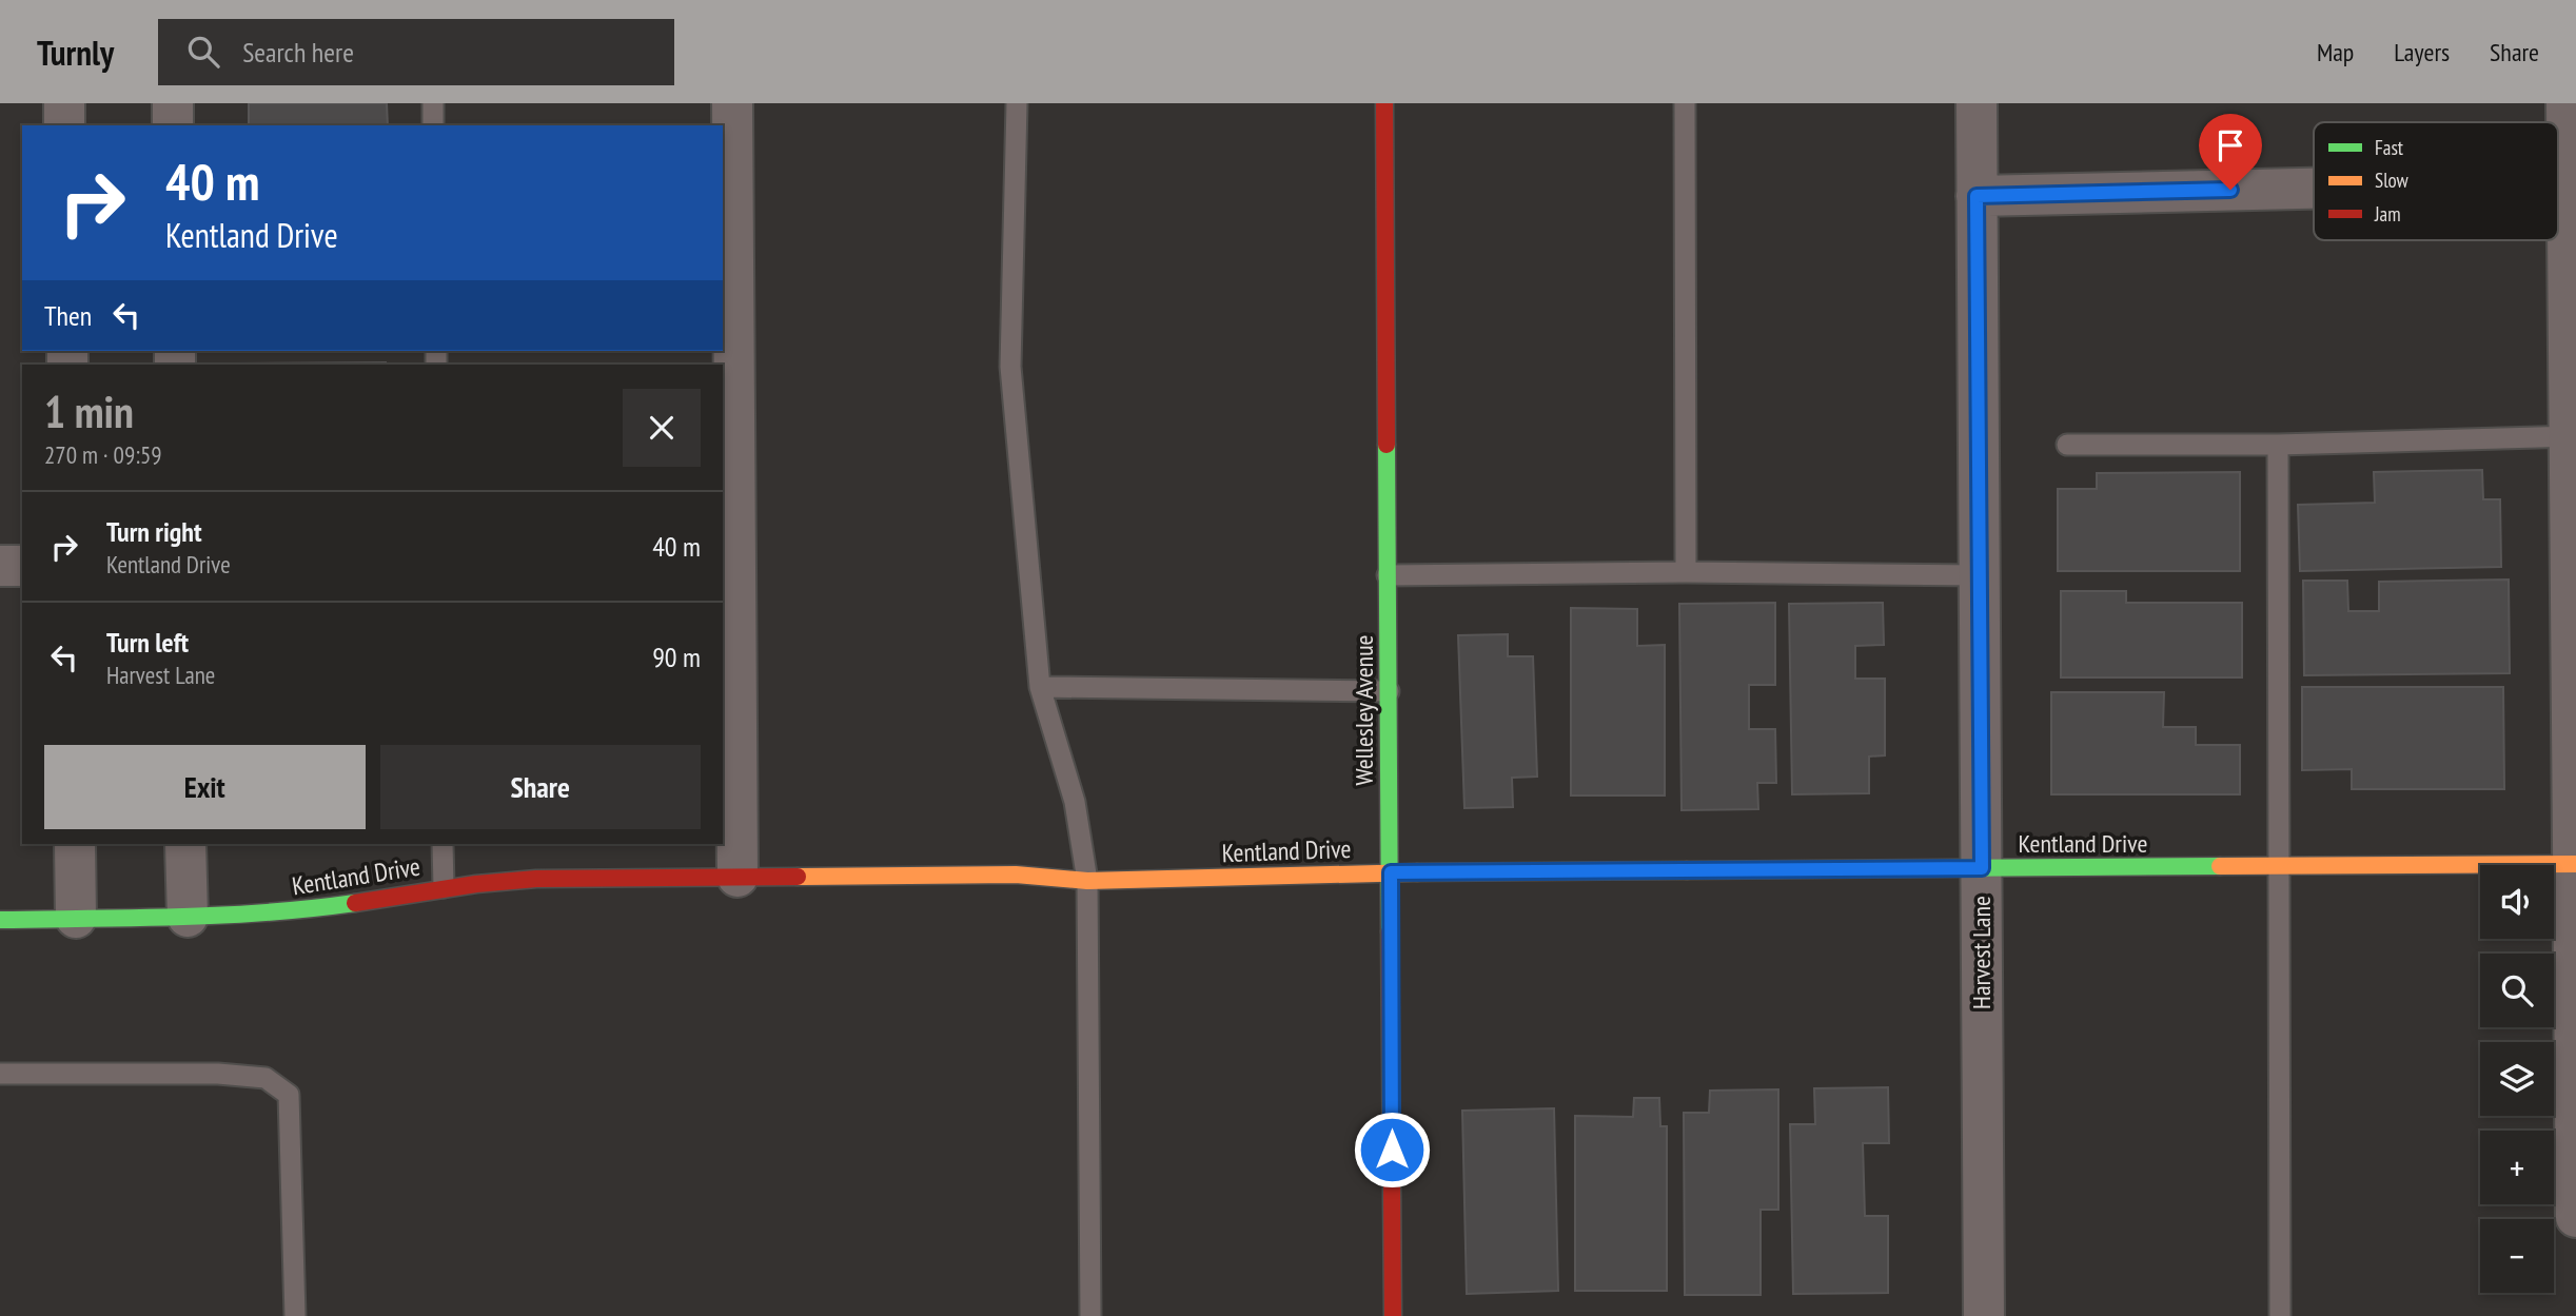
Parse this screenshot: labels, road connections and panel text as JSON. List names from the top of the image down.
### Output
{
  "streets": {
    "street": ["Wellesley Avenue", "Kentland Drive", "Harvest Lane"]
  },
  "crossings": [
    ["Wellesley Avenue", "Kentland Drive"],
    ["Kentland Drive", "Harvest Lane"]
  ],
  "legend": ["Fast", "Slow", "Jam"],
  "page": {
    "header": "Turnly",
    "search": "Search here",
    "nav": ["Map", "Layers", "Share"],
    "turn": ["40 m", "Kentland Drive"],
    "then": "Then",
    "heading": ["1 min", "270 m · 09:59"],
    "list": [
      {
        "name": "Turn right",
        "note": "Kentland Drive",
        "value": "40 m"
      },
      {
        "name": "Turn left",
        "note": "Harvest Lane",
        "value": "90 m"
      }
    ],
    "buttons": ["Exit", "Share"],
    "map_buttons": ["+", "−"]
  }
}
